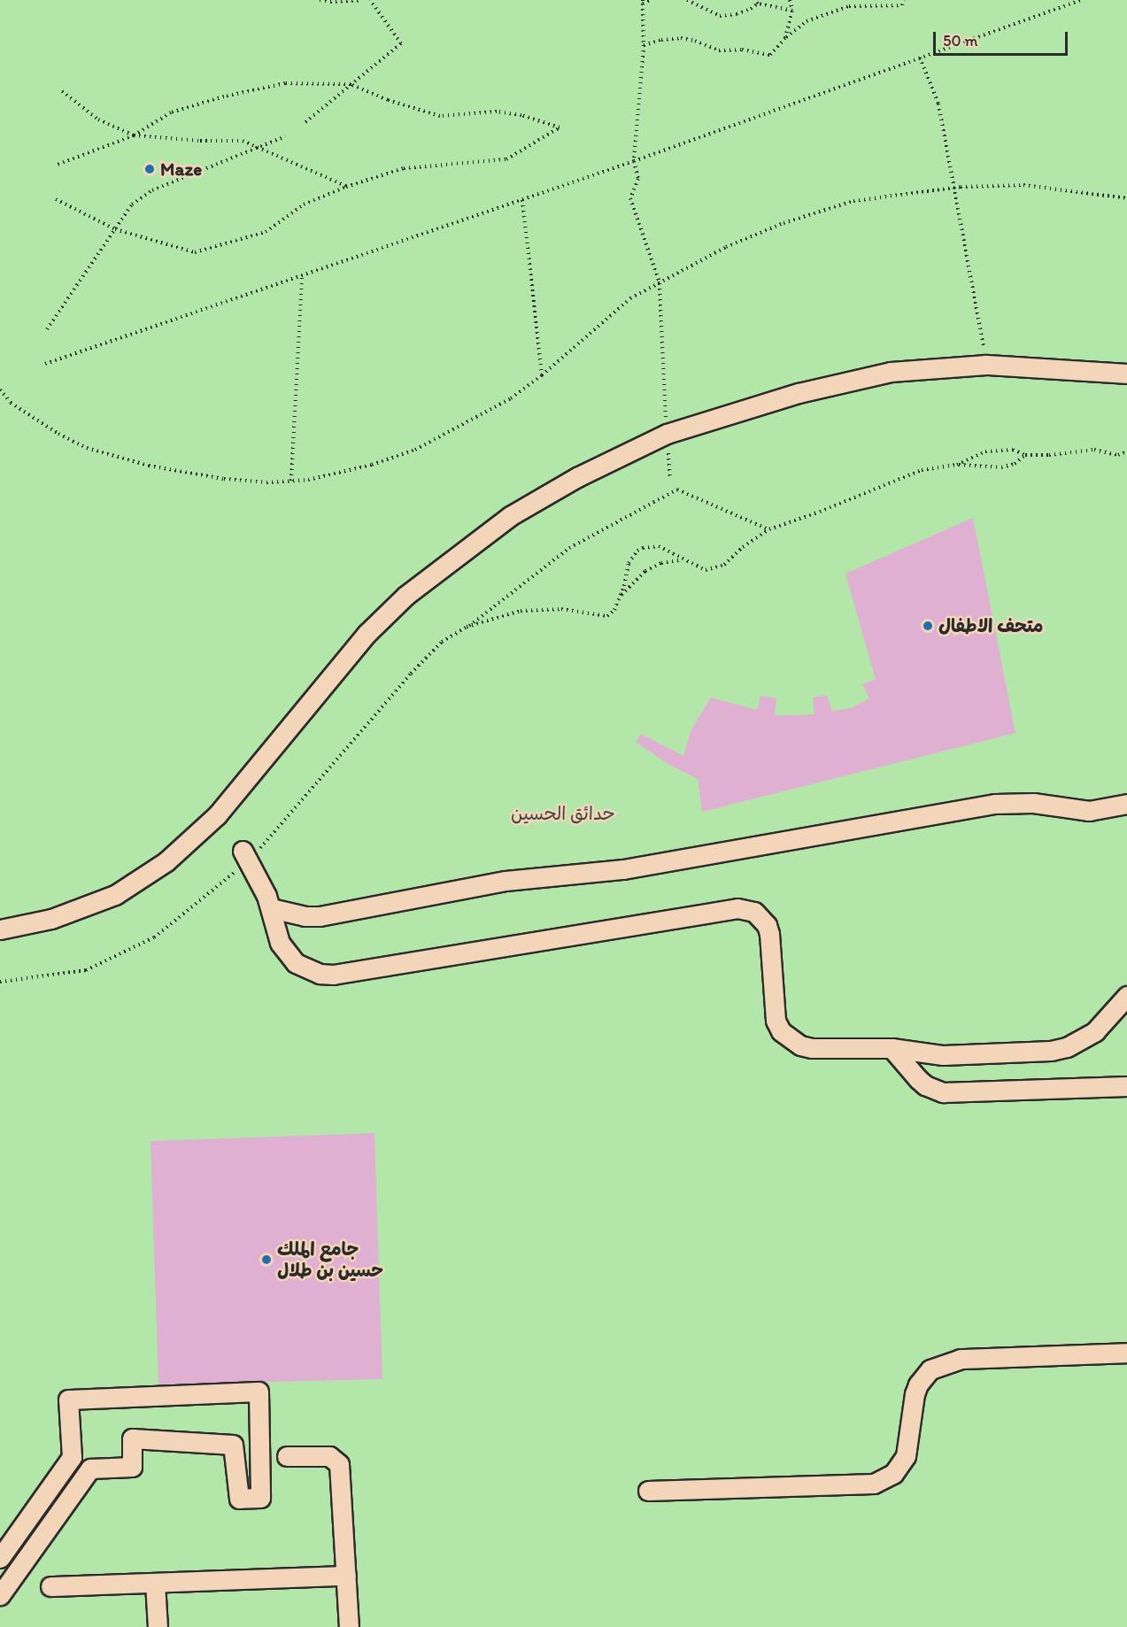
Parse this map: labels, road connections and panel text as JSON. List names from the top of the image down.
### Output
{
  "parks": ["حدائق الحسين"],
  "places": ["Maze", "متحف الاطفال", "جامع الملك حسين بن طلال"],
  "scale_bar": "50 m"
}
